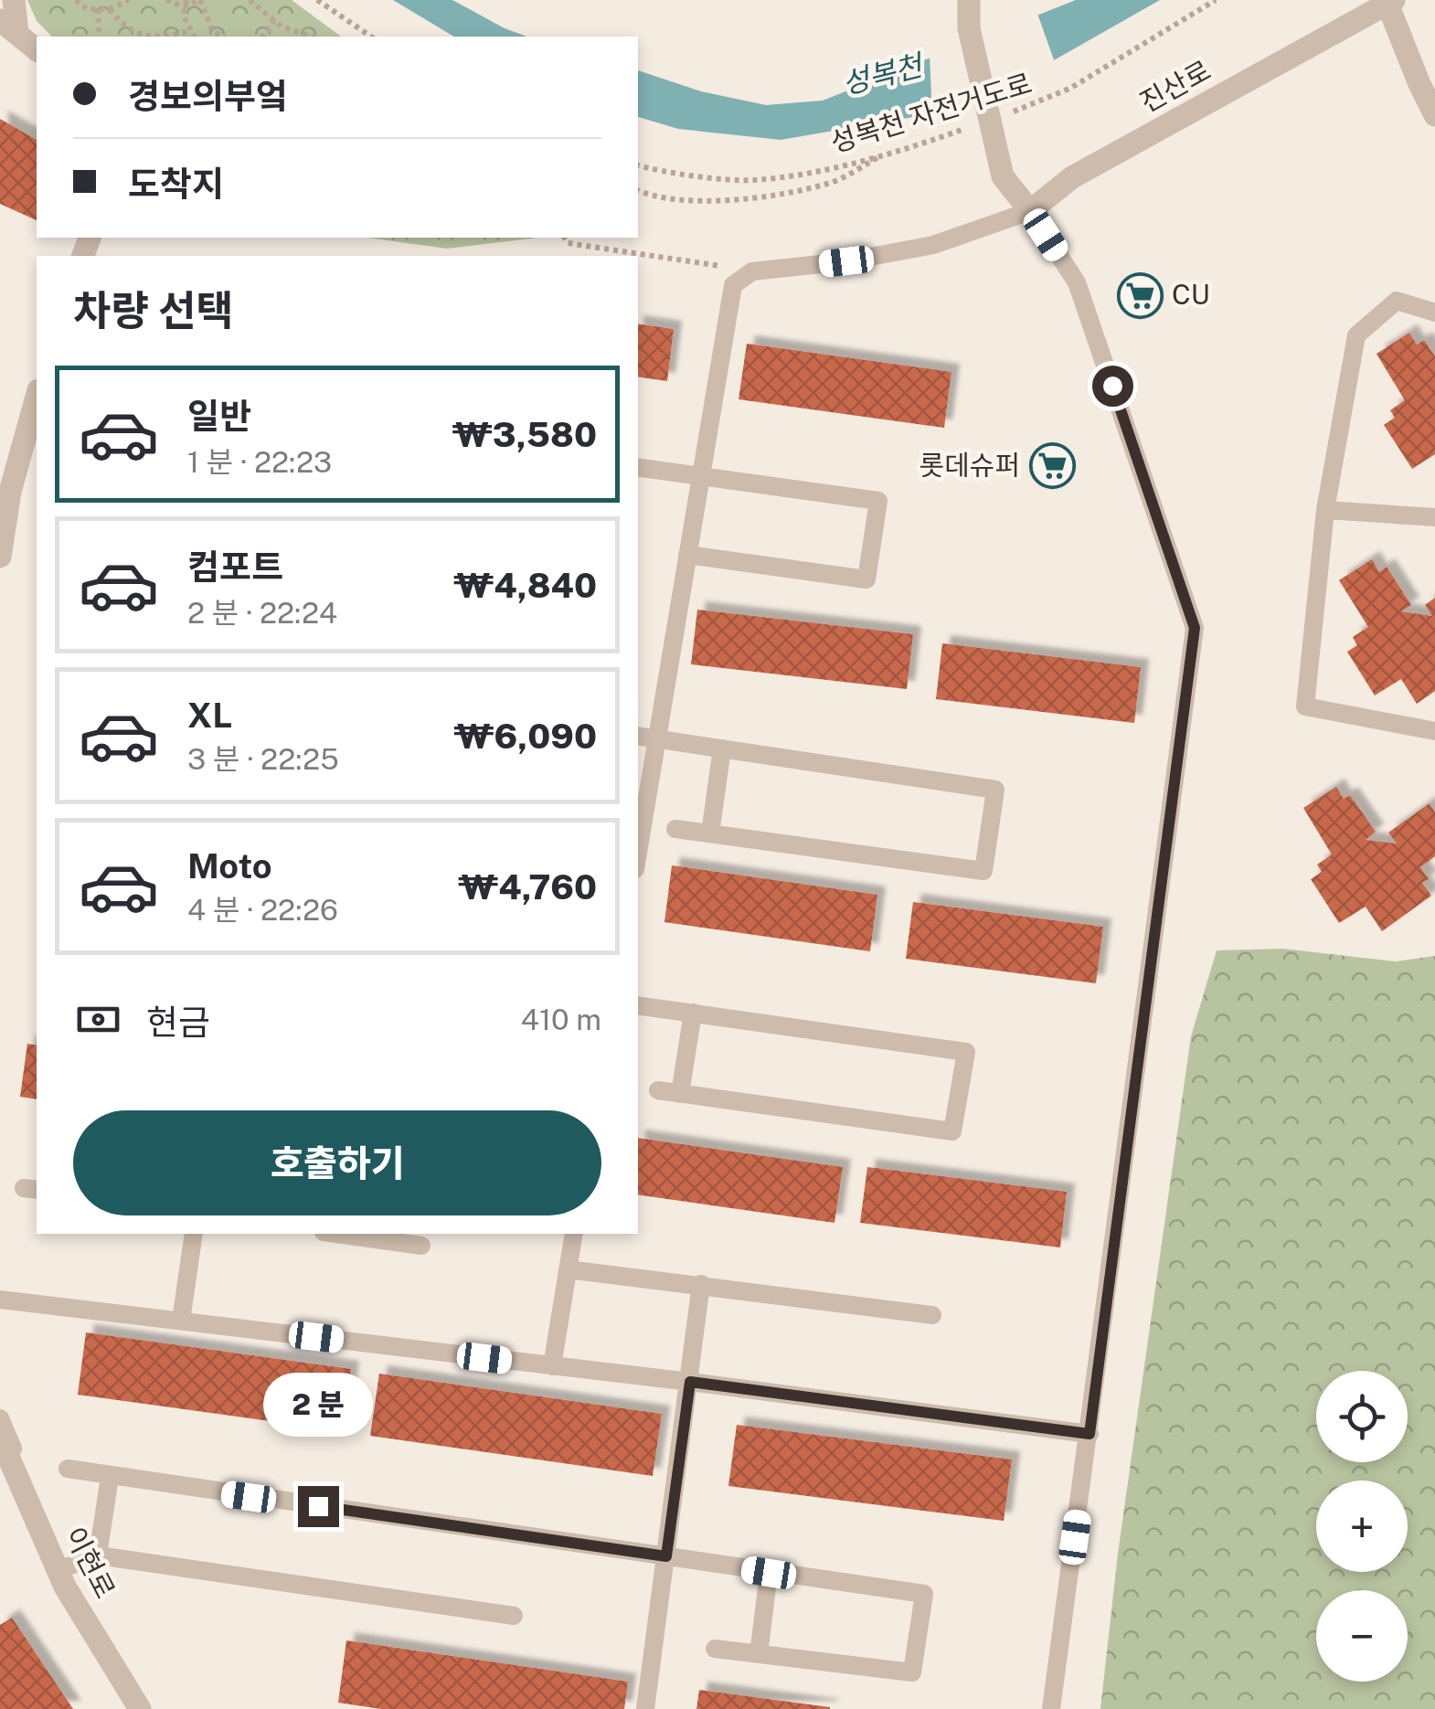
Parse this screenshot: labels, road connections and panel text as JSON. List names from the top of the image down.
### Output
{
  "streets": {
    "street": ["진산로", "이현로"],
    "path": ["성복천 자전거도로"]
  },
  "water": ["성복천"],
  "places": {
    "supermarket": ["CU", "롯데슈퍼"]
  },
  "page": {
    "banner": ["경보의부엌", "도착지"],
    "heading": "차량 선택",
    "list": [
      {
        "name": "일반",
        "note": "1 분 · 22:23",
        "value": "₩3,580"
      },
      {
        "name": "컴포트",
        "note": "2 분 · 22:24",
        "value": "₩4,840"
      },
      {
        "name": "XL",
        "note": "3 분 · 22:25",
        "value": "₩6,090"
      },
      {
        "name": "Moto",
        "note": "4 분 · 22:26",
        "value": "₩4,760"
      }
    ],
    "pay": ["현금", "410 m"],
    "buttons": "호출하기",
    "map_buttons": ["+", "−"],
    "bubble": "2 분"
  }
}
